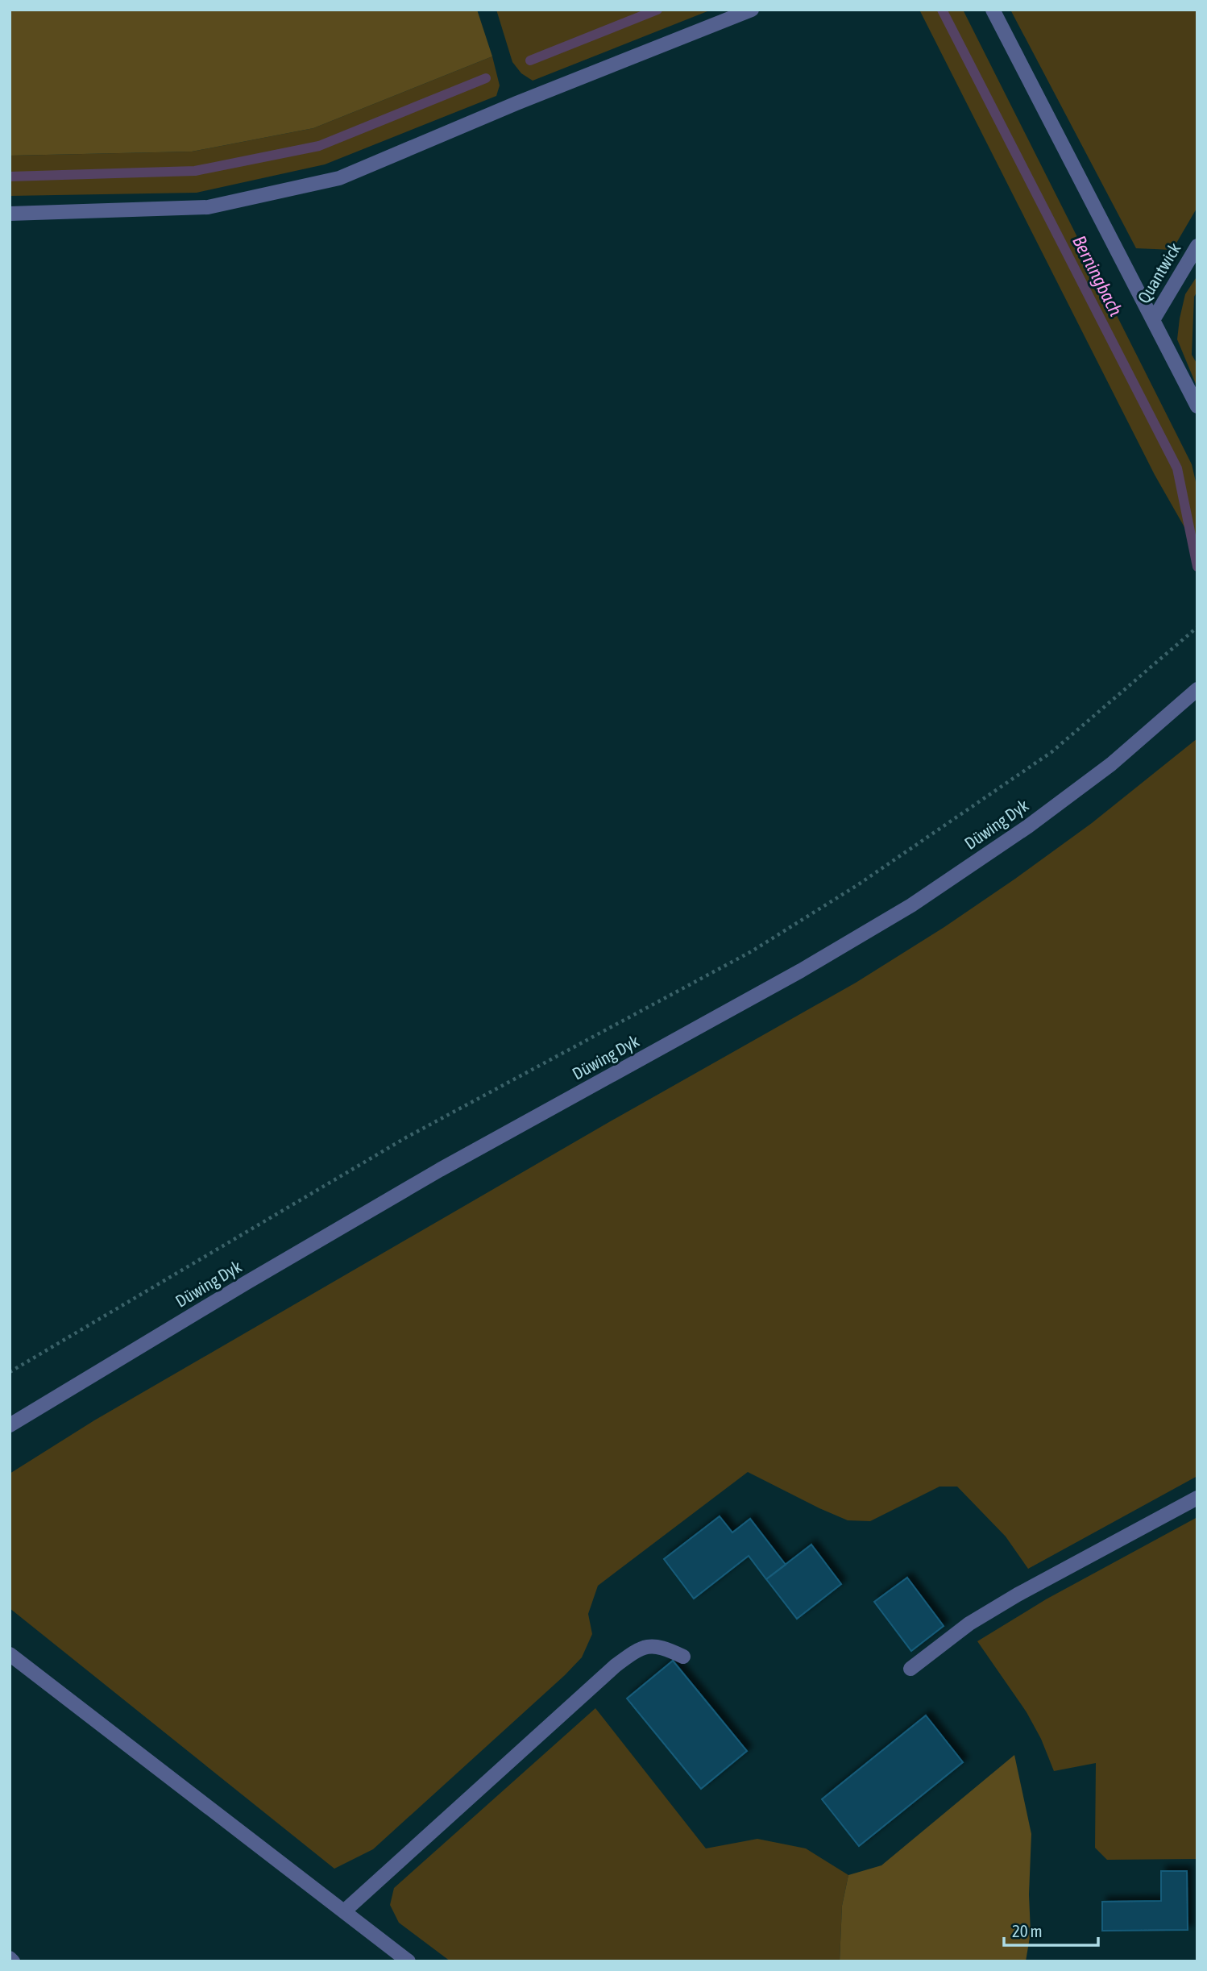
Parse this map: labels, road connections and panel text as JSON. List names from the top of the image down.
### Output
{
  "streets": {
    "street": ["Quantwick", "Düwing Dyk"]
  },
  "water": ["Berningbach"],
  "scale_bar": "20 m"
}
